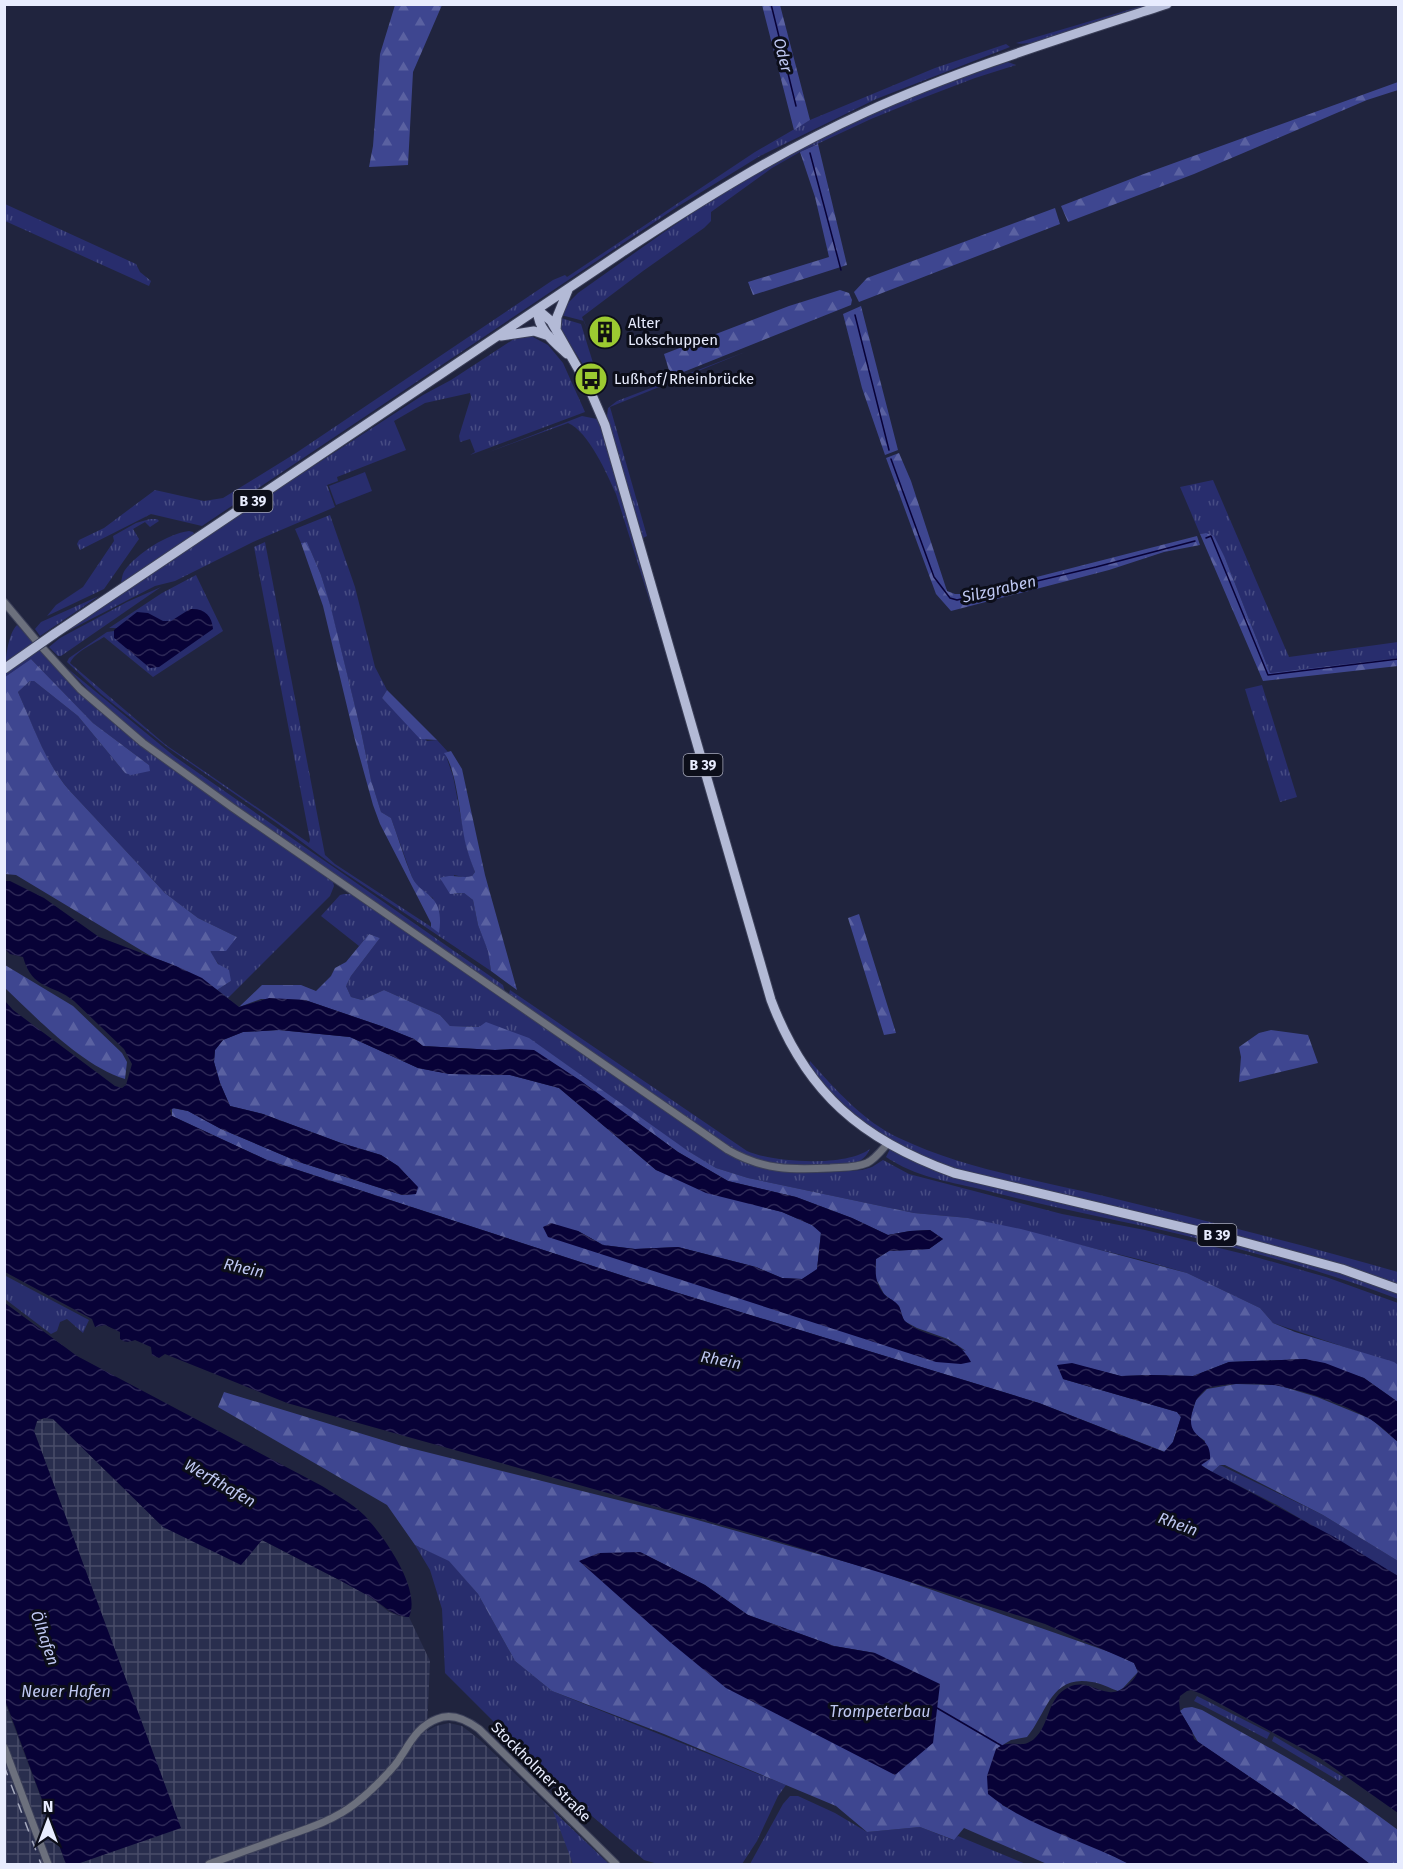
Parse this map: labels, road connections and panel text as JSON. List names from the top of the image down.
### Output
{
  "streets": {
    "main road": ["B 39"],
    "street": ["Stockholmer Straße"]
  },
  "water": [
    "Oder",
    "Silzgraben",
    "Rhein",
    "Werfthafen",
    "Ölhafen",
    "Neuer Hafen",
    "Trompeterbau"
  ],
  "places": {
    "building": ["Alter Lokschuppen"],
    "bus stop": ["Lußhof/Rheinbrücke"]
  },
  "north": "top"
}
